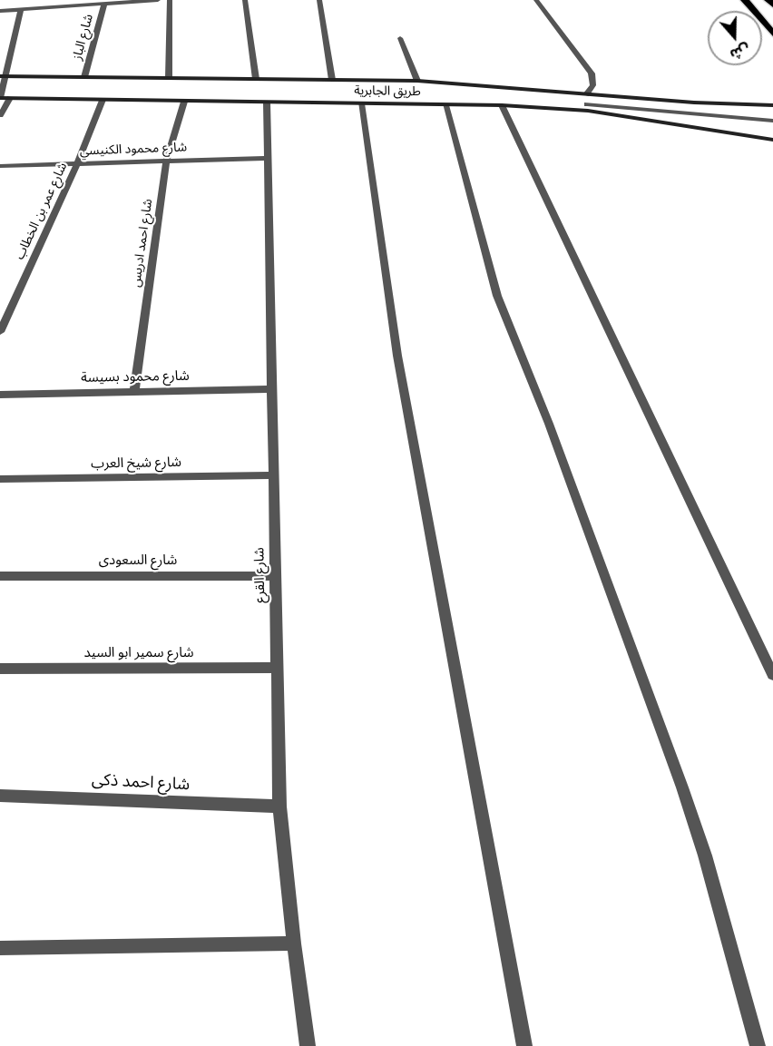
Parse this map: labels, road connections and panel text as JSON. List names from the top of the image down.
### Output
{
  "streets": {
    "street": [
      "شارع الباز",
      "طريق الجابرية",
      "شارع محمود الكنيسي",
      "شارع عمر بن الخطاب",
      "شارع احمد ادريس",
      "شارع محمود بسيسة",
      "شارع شيخ العرب",
      "شارع السعودى",
      "شارع القرع",
      "شارع سمير ابو السيد",
      "شارع احمد ذكى"
    ]
  },
  "crossings": [
    ["شارع الباز", "طريق الجابرية"],
    ["طريق الجابرية", "شارع عمر بن الخطاب"],
    ["طريق الجابرية", "شارع احمد ادريس"],
    ["طريق الجابرية", "شارع القرع"],
    ["شارع محمود الكنيسي", "شارع عمر بن الخطاب"],
    ["شارع محمود الكنيسي", "شارع احمد ادريس"],
    ["شارع محمود الكنيسي", "شارع القرع"],
    ["شارع احمد ادريس", "شارع محمود بسيسة"],
    ["شارع محمود بسيسة", "شارع القرع"],
    ["شارع شيخ العرب", "شارع القرع"],
    ["شارع السعودى", "شارع القرع"],
    ["شارع القرع", "شارع سمير ابو السيد"],
    ["شارع القرع", "شارع احمد ذكى"]
  ],
  "north": "bottom"
}
